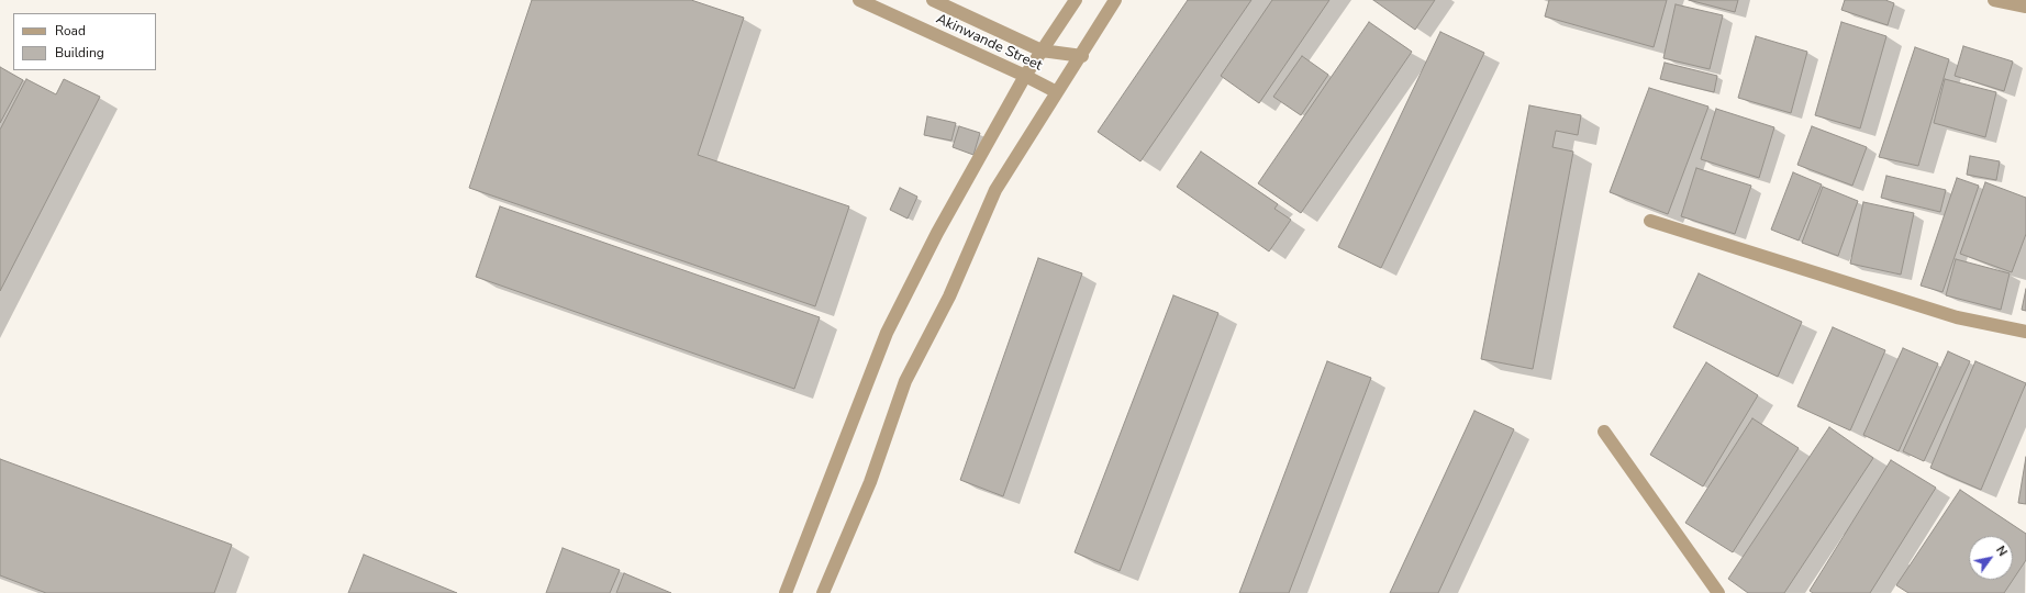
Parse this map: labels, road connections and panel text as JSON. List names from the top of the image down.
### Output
{
  "streets": {
    "street": ["Akinwande Street"]
  },
  "legend": ["Road", "Building"],
  "north": "top right"
}
